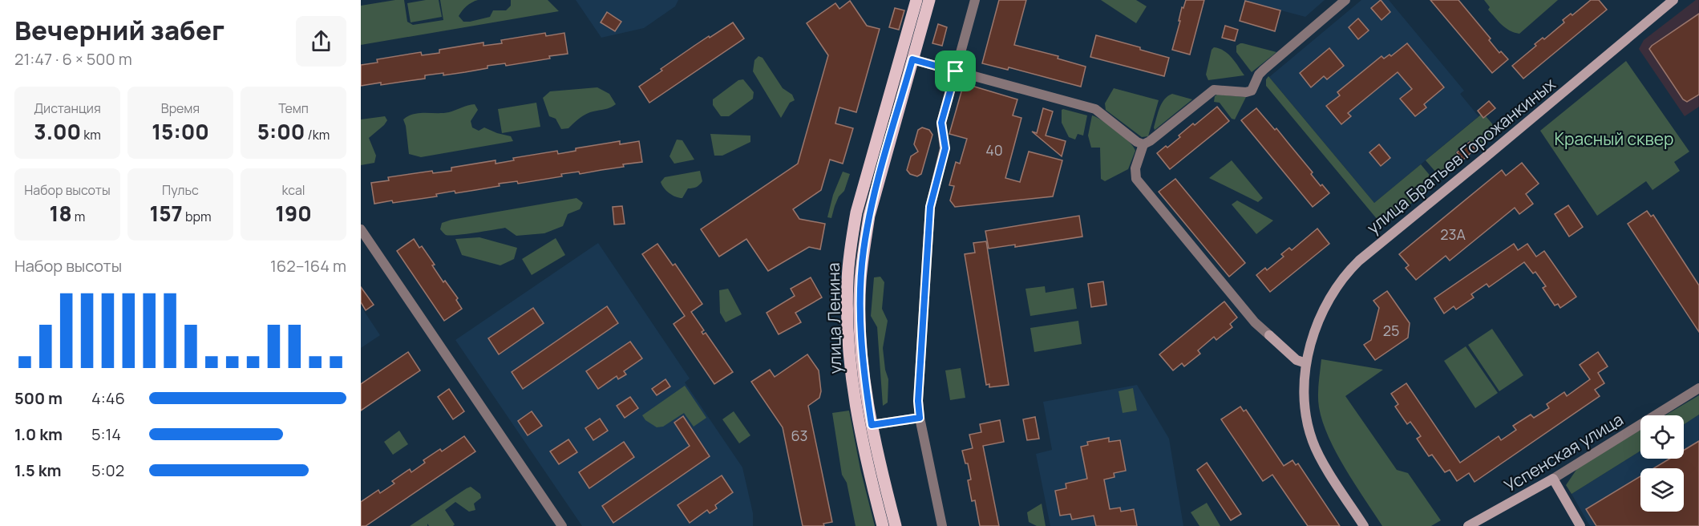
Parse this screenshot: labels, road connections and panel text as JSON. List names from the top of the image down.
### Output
{
  "streets": {
    "main road": ["улица Ленина"],
    "street": ["улица Братьев Горожанкиных", "Успенская улица"]
  },
  "parks": ["Красный сквер"],
  "house_numbers": [
    "40",
    "23А",
    "25",
    "63"
  ],
  "page": {
    "heading": ["Вечерний забег", "21:47 · 6 × 500 m"],
    "stats": [
      ["Дистанция", "3.00 km"],
      ["Время", "15:00"],
      ["Темп", "5:00 /km"],
      ["Набор высоты", "18 m"],
      ["Пульс", "157 bpm"],
      ["kcal", "190"]
    ],
    "chart": ["Набор высоты", "162–164 m"],
    "list": [
      {
        "name": "500 m",
        "note": "4:46"
      },
      {
        "name": "1.0 km",
        "note": "5:14"
      },
      {
        "name": "1.5 km",
        "note": "5:02"
      }
    ]
  }
}
